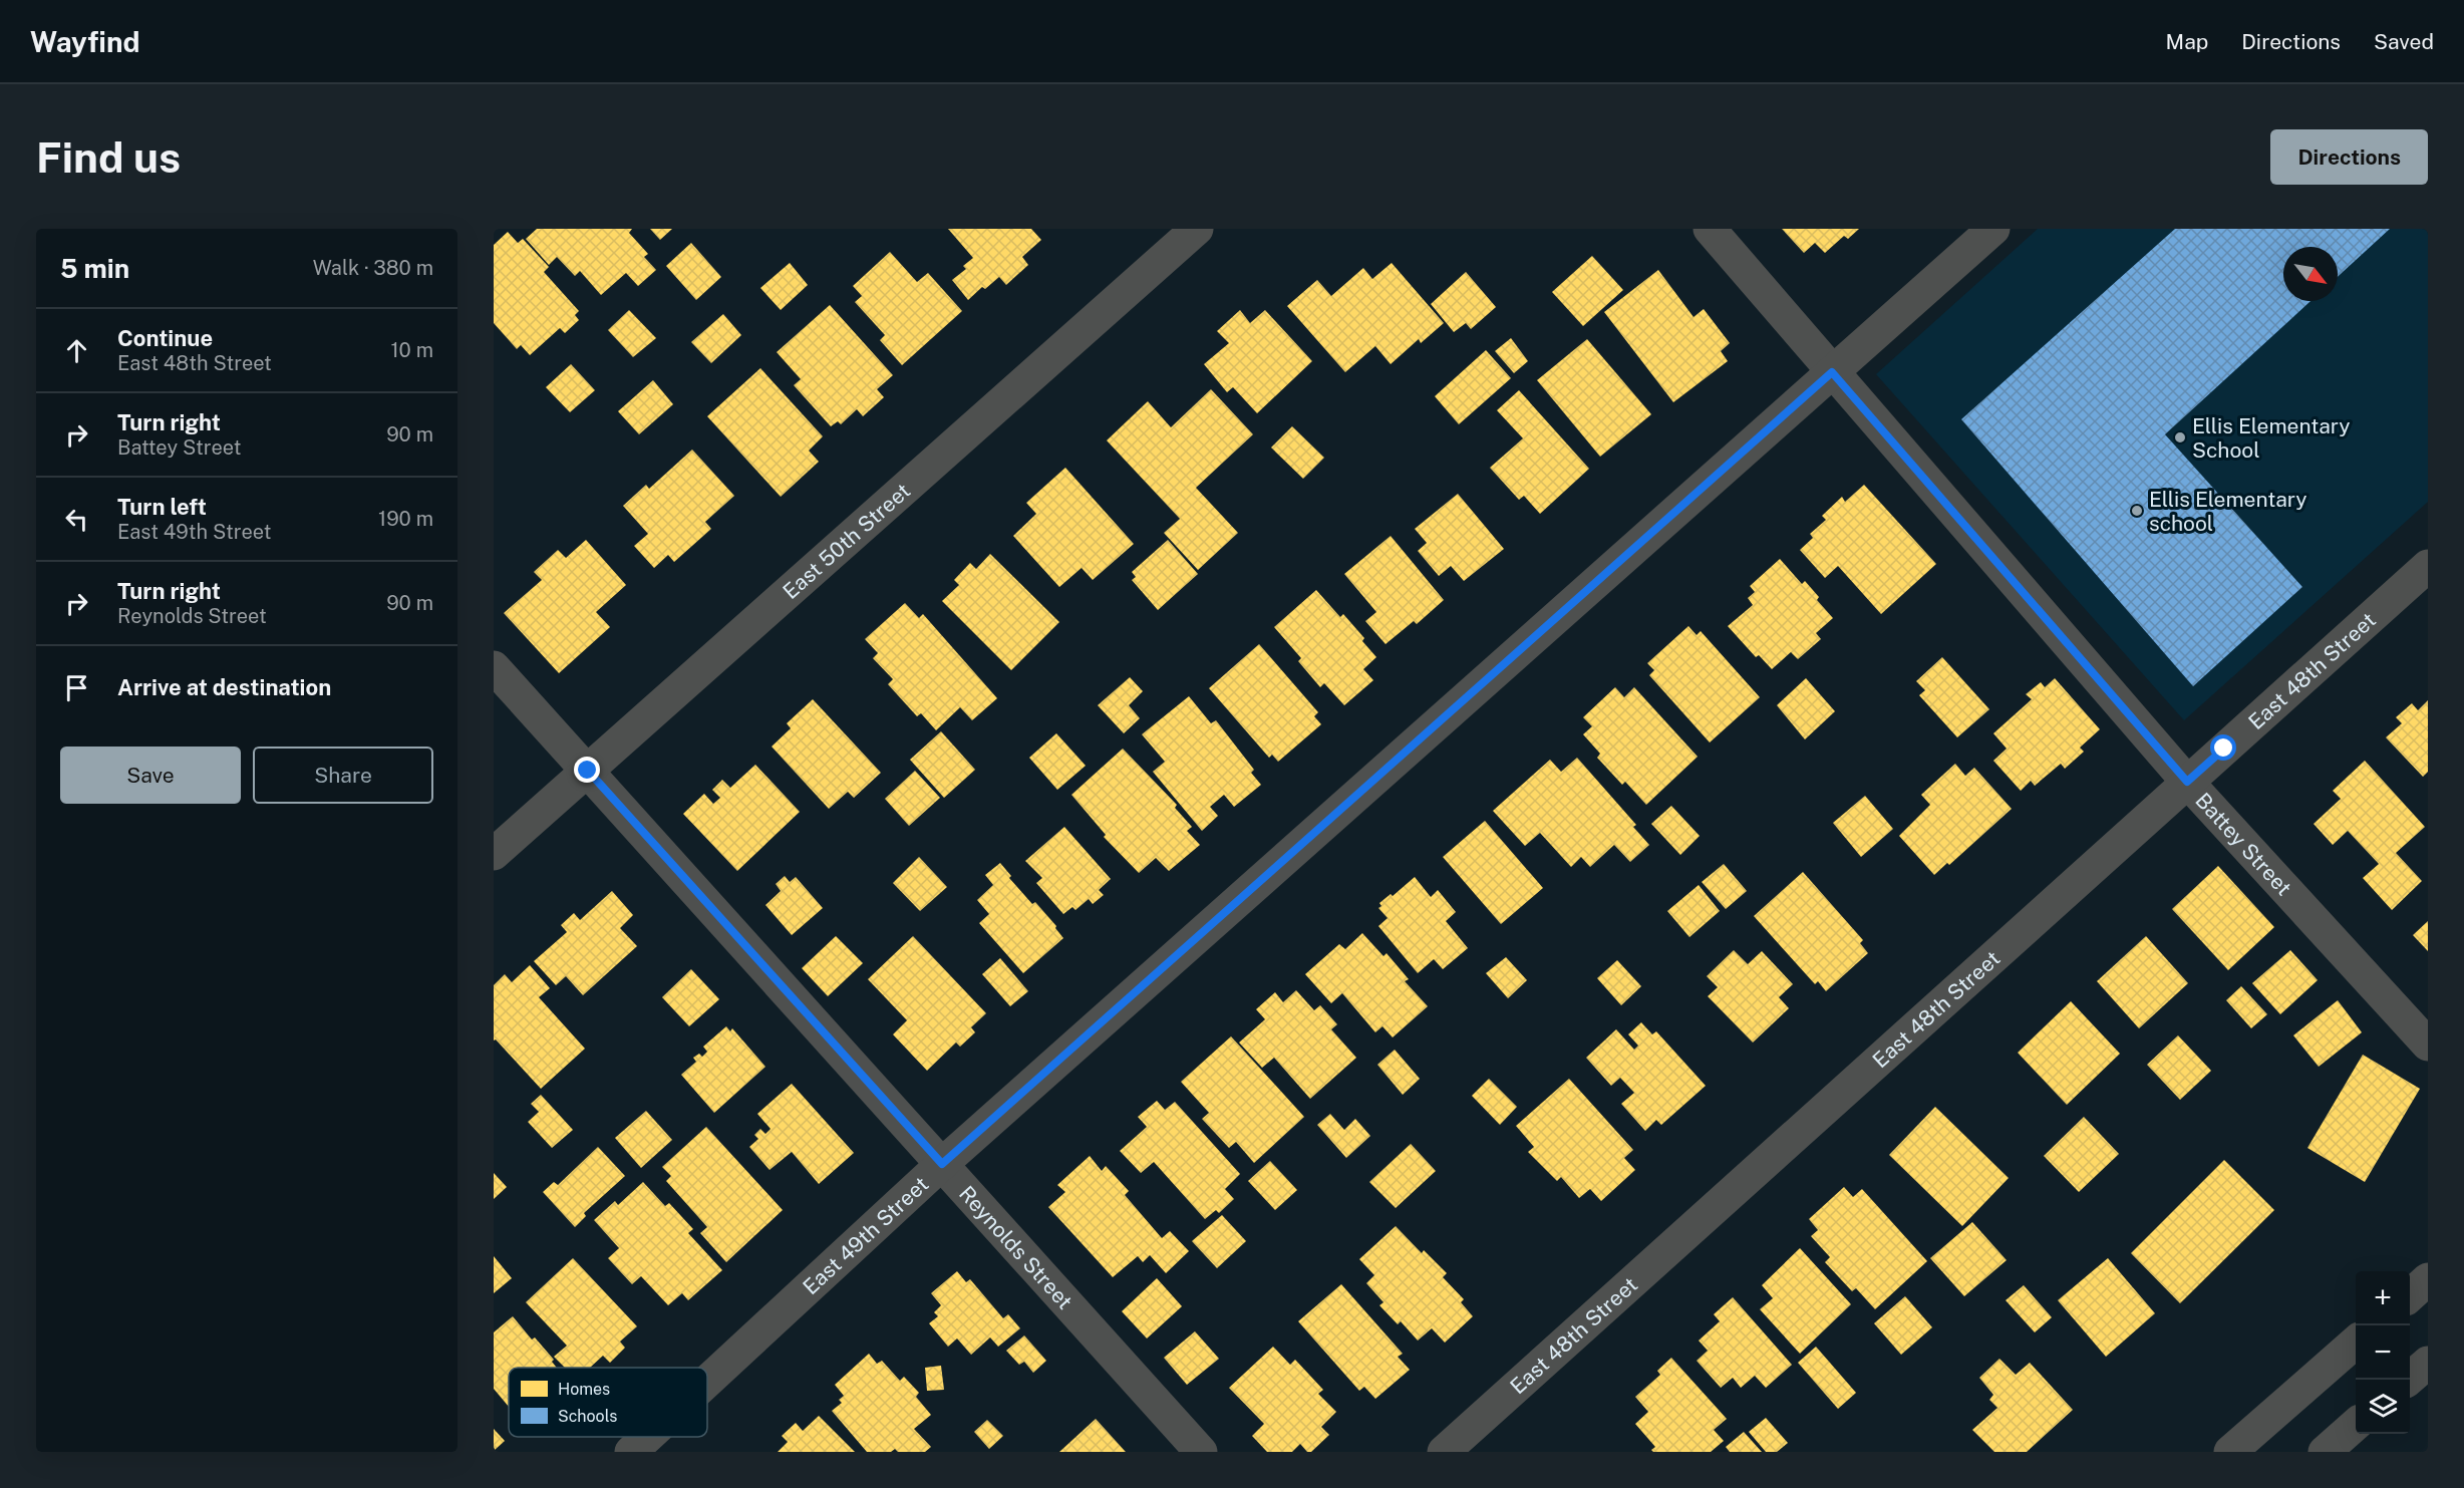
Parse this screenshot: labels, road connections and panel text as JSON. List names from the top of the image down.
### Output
{
  "streets": {
    "street": [
      "East 50th Street",
      "East 48th Street",
      "Battey Street",
      "East 49th Street",
      "Reynolds Street"
    ]
  },
  "crossings": [
    ["East 50th Street", "Reynolds Street"],
    ["East 48th Street", "Battey Street"],
    ["Battey Street", "East 49th Street"],
    ["East 49th Street", "Reynolds Street"]
  ],
  "places": ["Ellis Elementary School", "Ellis Elementary school"],
  "legend": ["Homes", "Schools"],
  "north": "bottom right",
  "page": {
    "header": "Wayfind",
    "nav": ["Map", "Directions", "Saved"],
    "buttons": [
      "Directions",
      ["Save", "Share"]
    ],
    "title": "Find us",
    "heading": ["5 min", "Walk · 380 m"],
    "list": [
      ["Continue", "East 48th Street", "10 m"],
      ["Turn right", "Battey Street", "90 m"],
      ["Turn left", "East 49th Street", "190 m"],
      ["Turn right", "Reynolds Street", "90 m"],
      "Arrive at destination"
    ],
    "map_buttons": ["+", "−"]
  }
}
